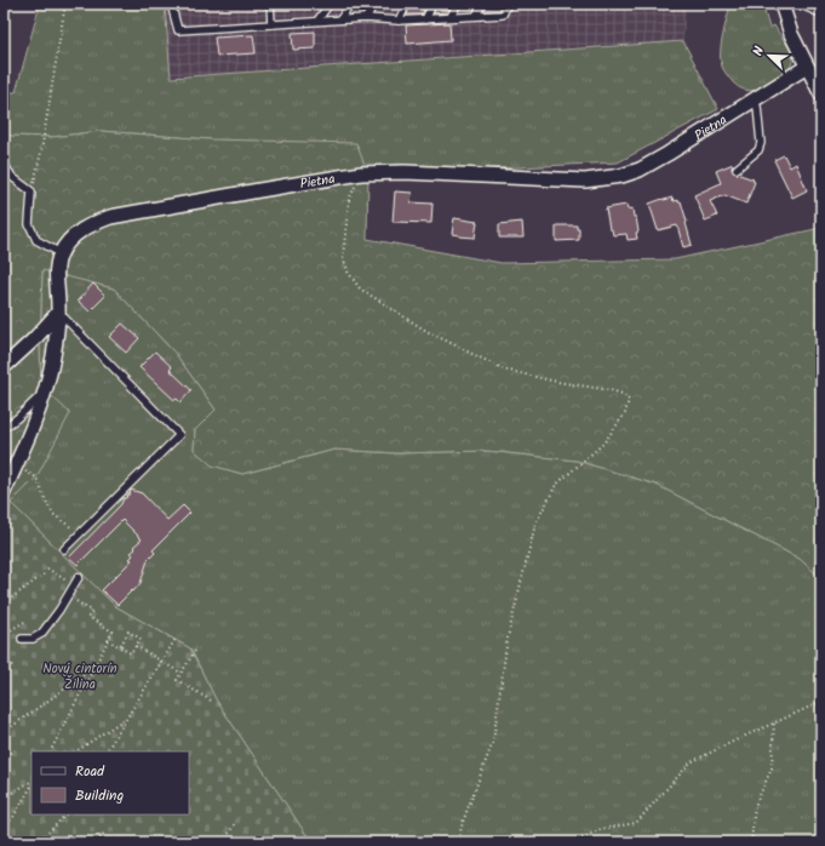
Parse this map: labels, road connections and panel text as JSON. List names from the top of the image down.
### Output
{
  "streets": {
    "street": ["Pietna"]
  },
  "parks": ["Nový cintorín Žilina"],
  "legend": ["Road", "Building"],
  "north": "top left"
}
